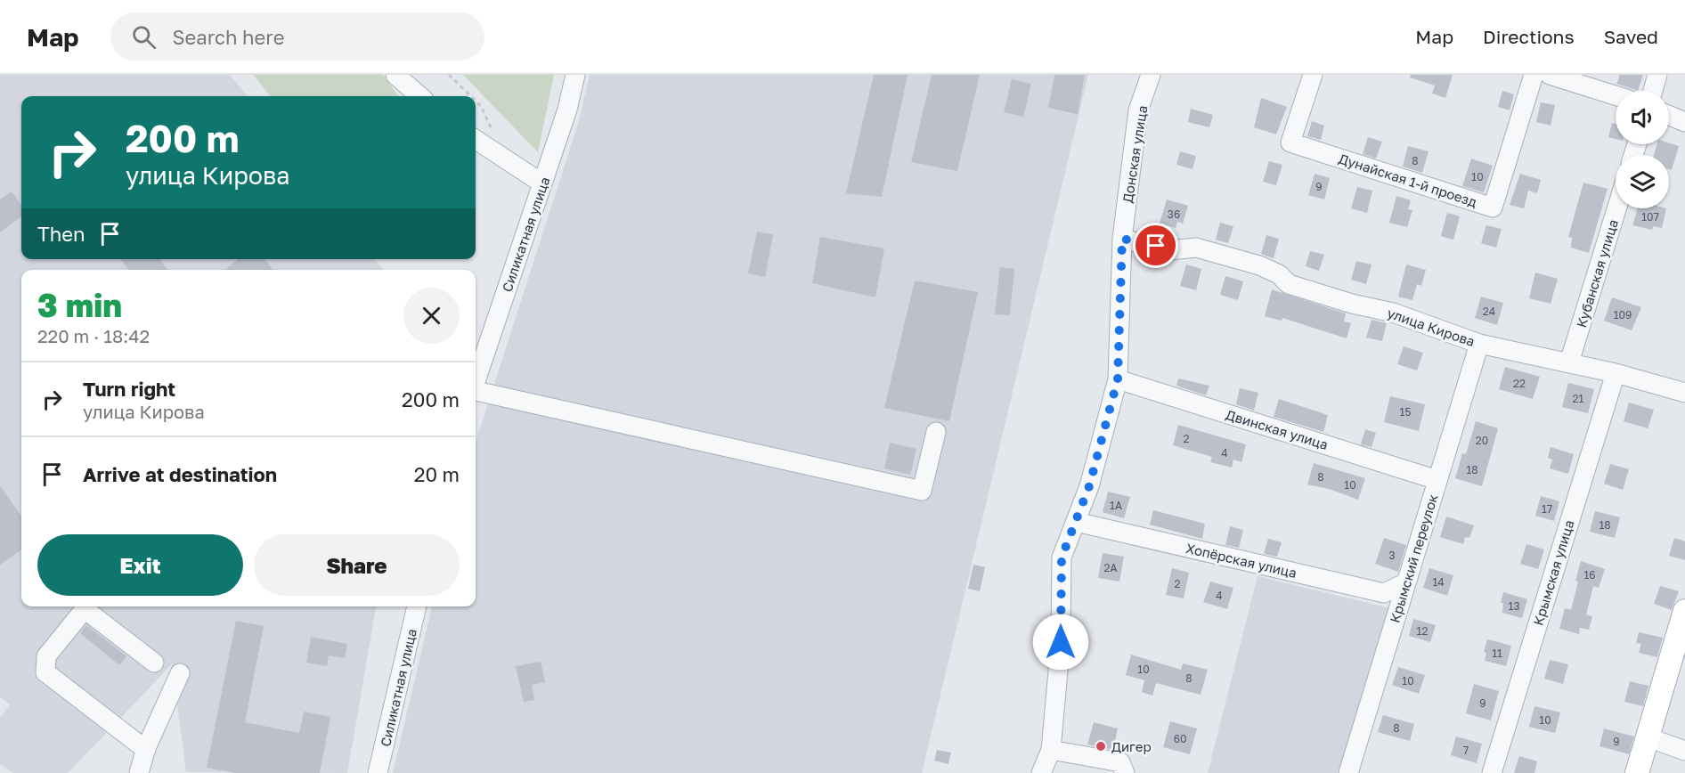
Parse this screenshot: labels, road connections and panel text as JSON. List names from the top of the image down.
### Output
{
  "streets": {
    "street": [
      "Донская улица",
      "Дунайская 1-й проезд",
      "Силикатная улица",
      "Кубанская улица",
      "улица Кирова",
      "Двинская улица",
      "Крымский переулок",
      "Хопёрская улица",
      "Крымская улица"
    ]
  },
  "crossings": [
    ["Донская улица", "улица Кирова"],
    ["Донская улица", "Двинская улица"],
    ["Донская улица", "Хопёрская улица"],
    ["Кубанская улица", "улица Кирова"],
    ["улица Кирова", "Крымский переулок"],
    ["улица Кирова", "Крымская улица"],
    ["Двинская улица", "Крымский переулок"],
    ["Крымский переулок", "Хопёрская улица"]
  ],
  "places": ["Дигер"],
  "house_numbers": [
    "8",
    "10",
    "9",
    "36",
    "107",
    "24",
    "109",
    "22",
    "21",
    "15",
    "2",
    "20",
    "4",
    "18",
    "8",
    "10",
    "1А",
    "17",
    "18",
    "3",
    "2А",
    "16",
    "14",
    "2",
    "4",
    "13",
    "12",
    "11",
    "10",
    "8",
    "10",
    "9",
    "10",
    "8",
    "60",
    "9",
    "7"
  ],
  "page": {
    "header": "Map",
    "search": "Search here",
    "nav": ["Map", "Directions", "Saved"],
    "turn": ["200 m", "улица Кирова"],
    "then": "Then",
    "heading": ["3 min", "220 m · 18:42"],
    "list": [
      {
        "name": "Turn right",
        "note": "улица Кирова",
        "value": "200 m"
      },
      {
        "name": "Arrive at destination",
        "value": "20 m"
      }
    ],
    "buttons": ["Exit", "Share"]
  }
}
